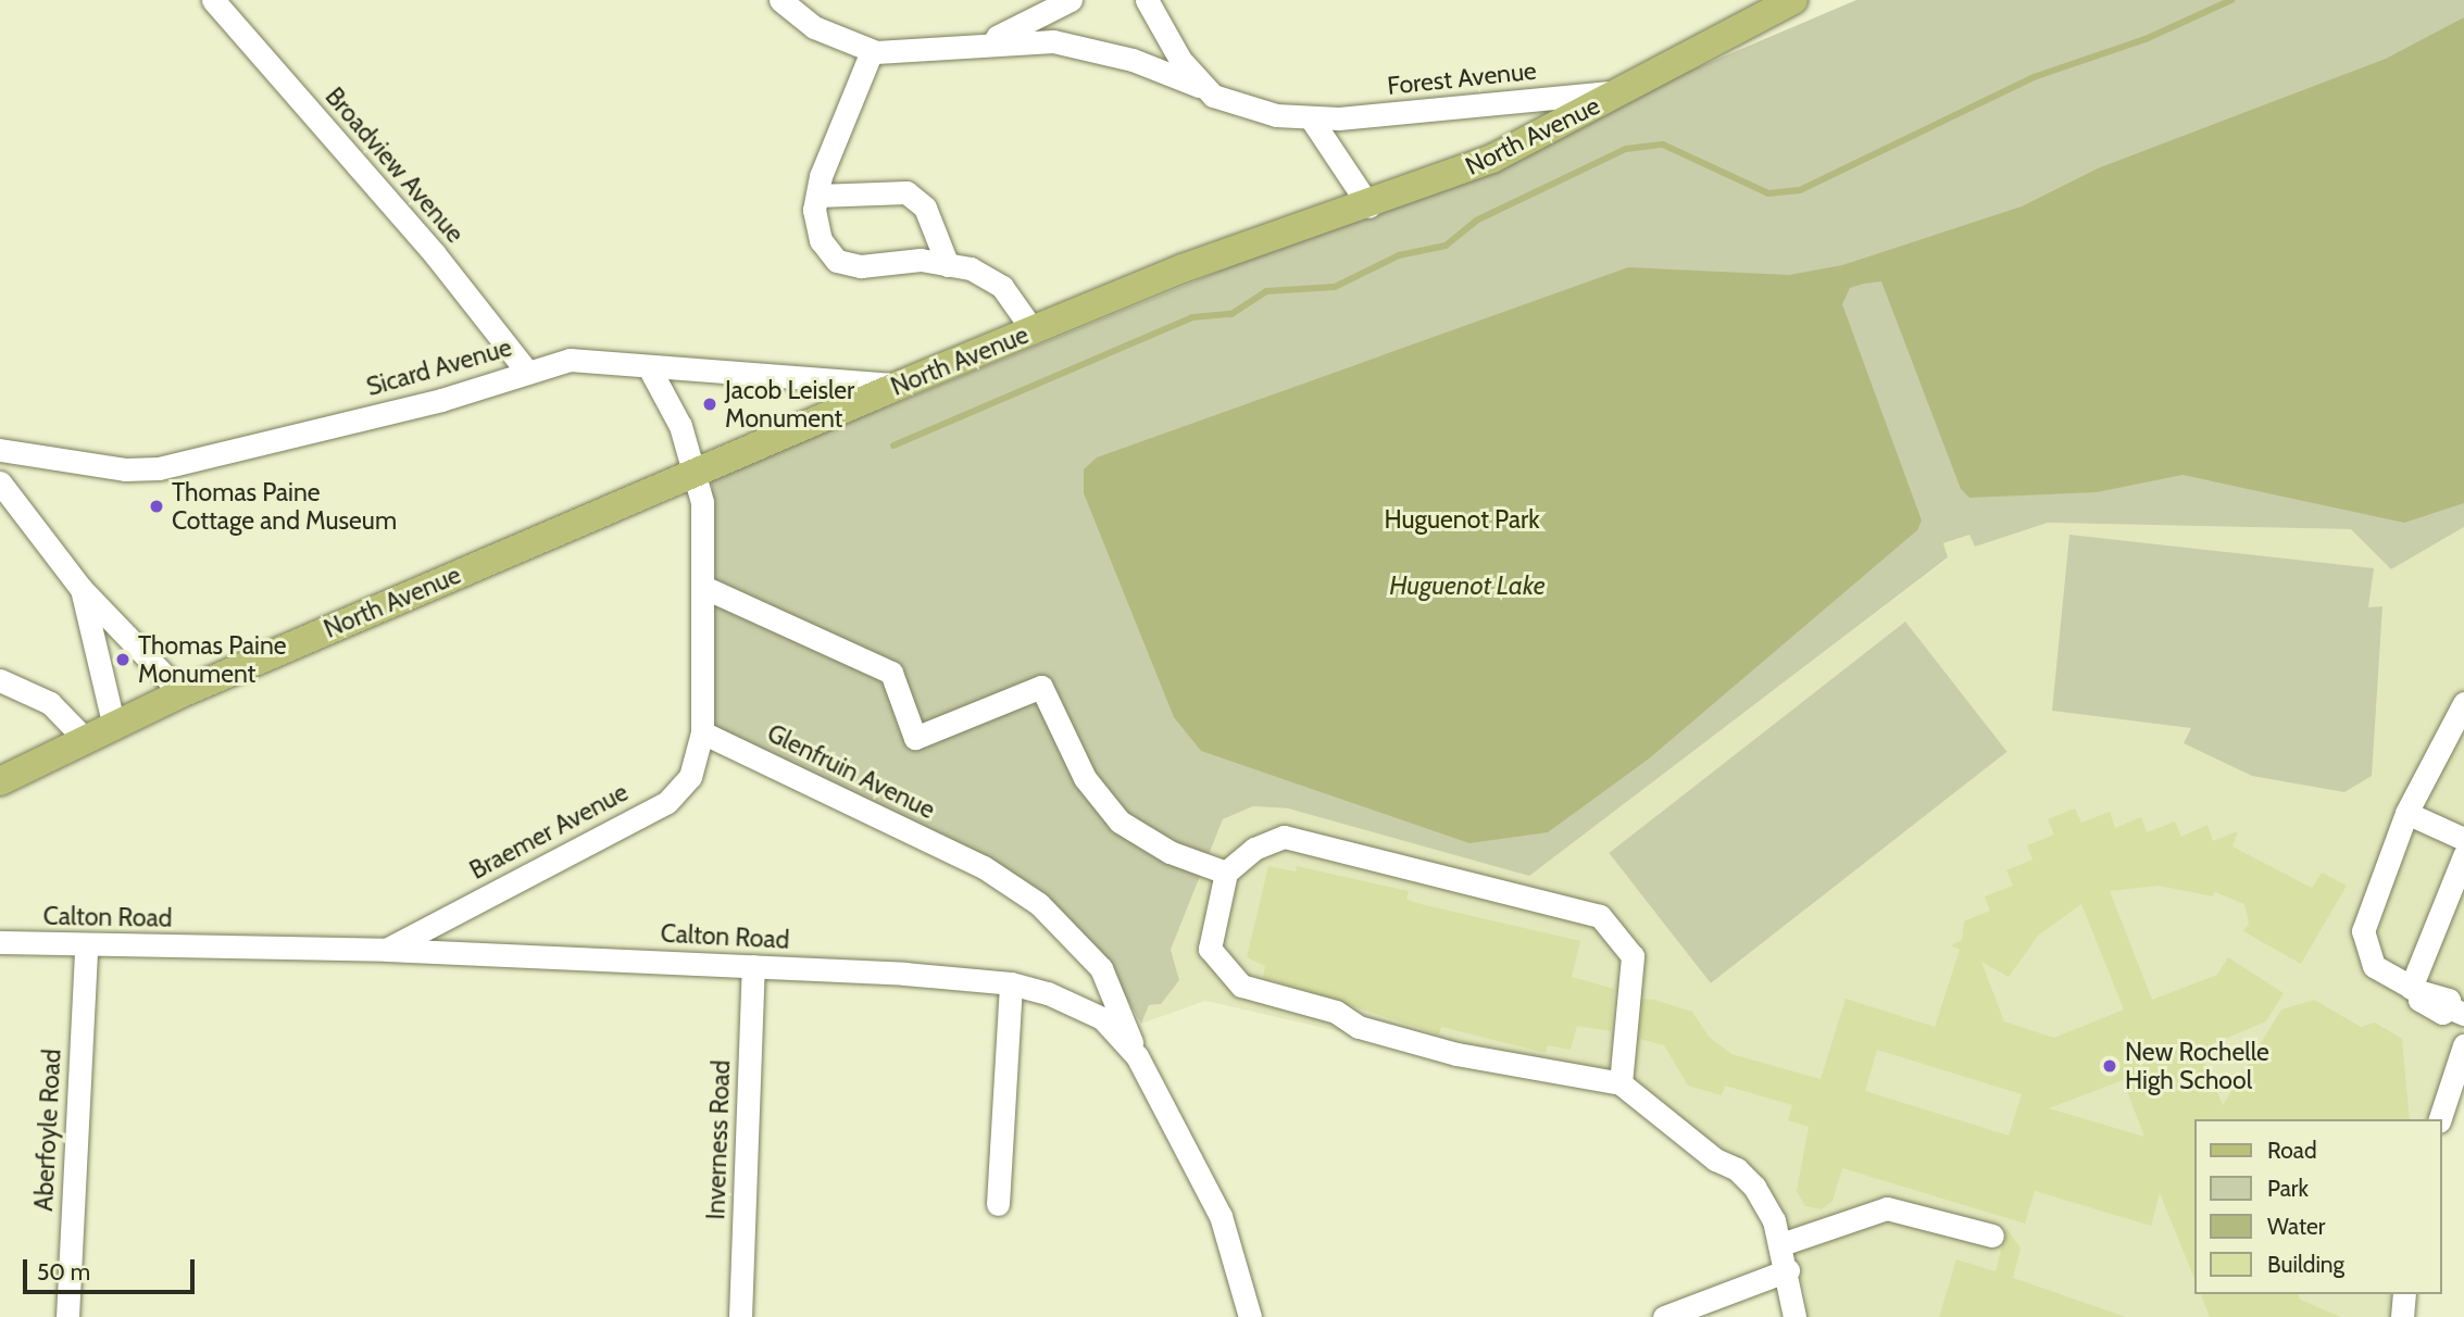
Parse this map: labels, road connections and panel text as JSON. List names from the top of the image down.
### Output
{
  "streets": {
    "main road": ["North Avenue"],
    "street": [
      "Forest Avenue",
      "Broadview Avenue",
      "Sicard Avenue",
      "Glenfruin Avenue",
      "Braemer Avenue",
      "Calton Road",
      "Aberfoyle Road",
      "Inverness Road"
    ]
  },
  "crossings": [
    ["Forest Avenue", "North Avenue"],
    ["North Avenue", "Sicard Avenue"],
    ["Broadview Avenue", "Sicard Avenue"],
    ["Glenfruin Avenue", "Braemer Avenue"],
    ["Glenfruin Avenue", "Calton Road"],
    ["Braemer Avenue", "Calton Road"],
    ["Calton Road", "Aberfoyle Road"],
    ["Calton Road", "Inverness Road"]
  ],
  "water": ["Huguenot Lake"],
  "parks": ["Huguenot Park"],
  "places": [
    "Jacob Leisler Monument",
    "Thomas Paine Cottage and Museum",
    "Thomas Paine Monument",
    "New Rochelle High School"
  ],
  "legend": [
    "Road",
    "Park",
    "Water",
    "Building"
  ],
  "scale_bar": "50 m"
}
